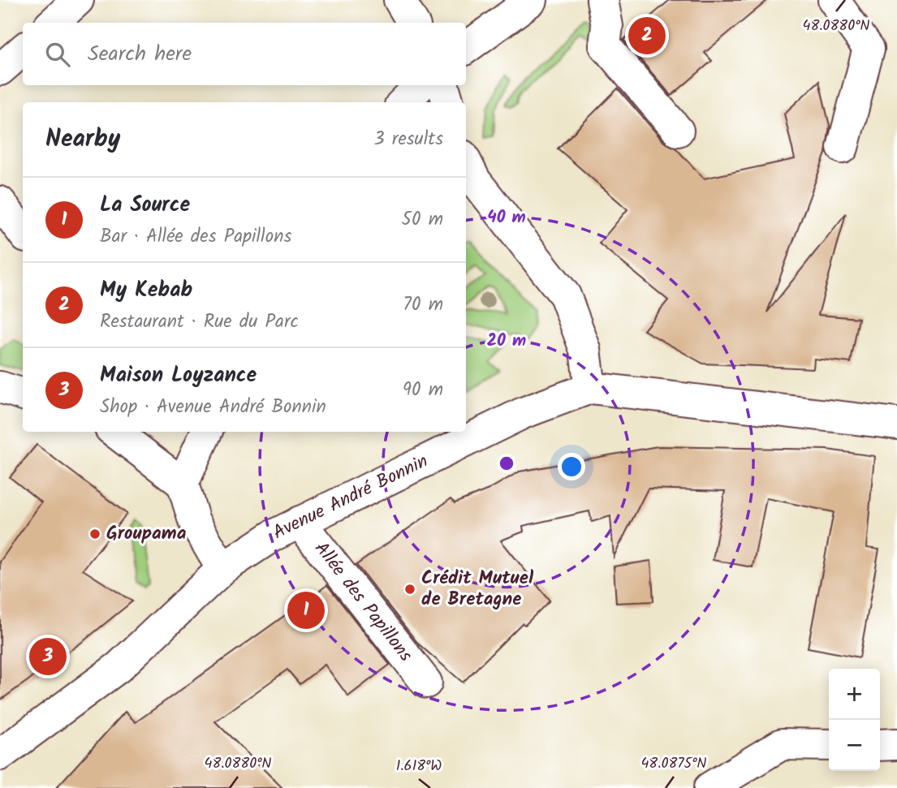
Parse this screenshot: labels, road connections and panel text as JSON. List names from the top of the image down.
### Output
{
  "streets": {
    "main road": ["Avenue André Bonnin", "Allée des Papillons"]
  },
  "crossings": [
    ["Avenue André Bonnin", "Allée des Papillons"]
  ],
  "places": ["Groupama", "Crédit Mutuel de Bretagne"],
  "page": {
    "pins": ["2", "1", "3"],
    "search": "Search here",
    "heading": ["Nearby", "3 results"],
    "list": [
      {
        "mark": "1",
        "name": "La Source",
        "note": "Bar · Allée des Papillons",
        "value": "50 m"
      },
      {
        "mark": "2",
        "name": "My Kebab",
        "note": "Restaurant · Rue du Parc",
        "value": "70 m"
      },
      {
        "mark": "3",
        "name": "Maison Loyzance",
        "note": "Shop · Avenue André Bonnin",
        "value": "90 m"
      }
    ],
    "map_buttons": ["+", "−"]
  },
  "coordinates": ["48.0880°N", "48.0875°N", "1.618°W"],
  "rings": ["40 m", "20 m"]
}
